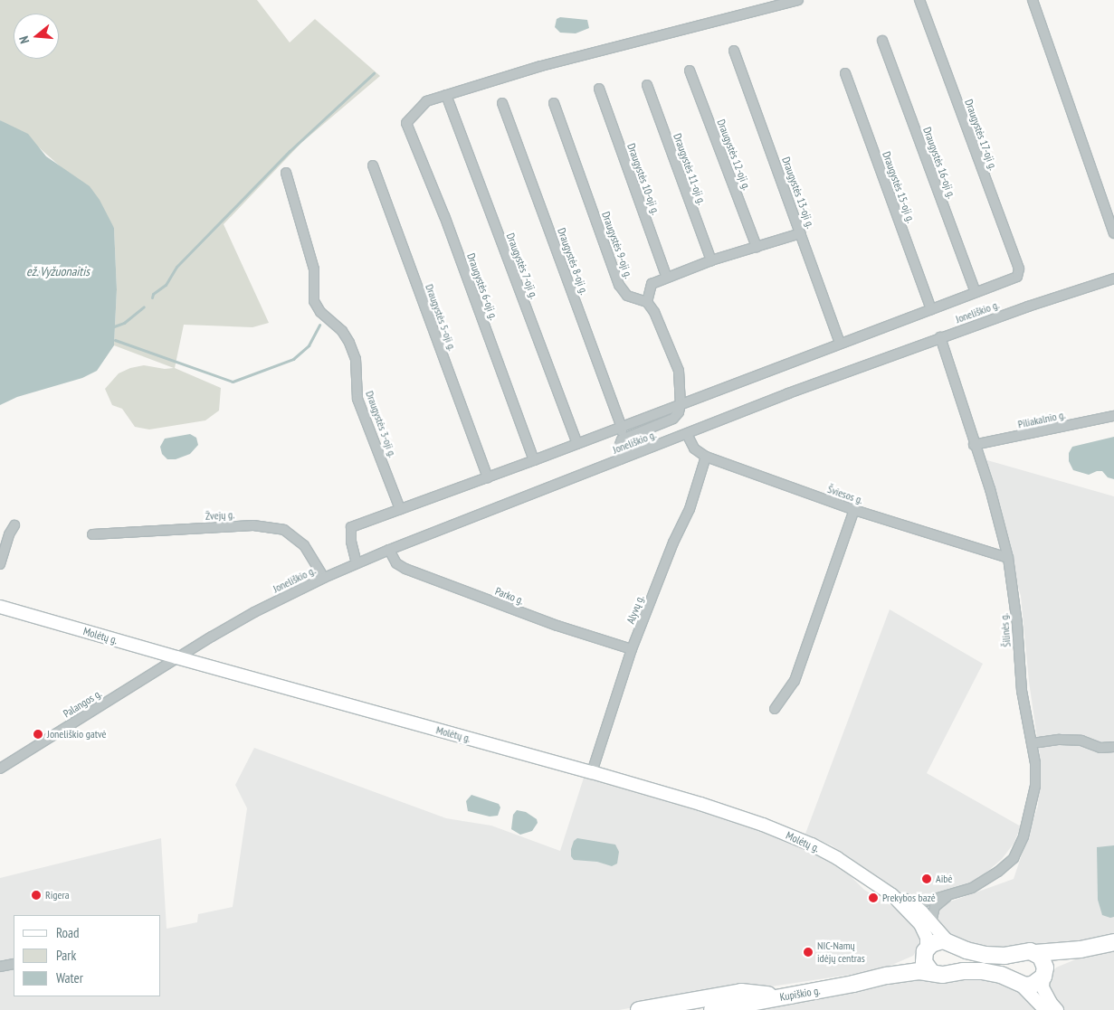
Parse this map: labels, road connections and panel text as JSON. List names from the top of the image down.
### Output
{
  "streets": {
    "highway": ["Kupiškio g."],
    "street": [
      "Draugystės 17-oji g.",
      "Draugystės 12-oji g.",
      "Draugystės 16-oji g.",
      "Draugystės 11-oji g.",
      "Draugystės 10-oji g.",
      "Draugystės 15-oji g.",
      "Draugystės 13-oji g.",
      "Draugystės 9-oji g.",
      "Draugystės 8-oji g.",
      "Draugystės 7-oji g.",
      "Draugystės 6-oji g.",
      "Joneliškio g.",
      "Draugystės 5-oji g.",
      "Piliakalnio g.",
      "Draugystės 3-oji g.",
      "Šviesos g.",
      "Žvejų g.",
      "Parko g.",
      "Alyvų g.",
      "Šilinės g.",
      "Molėtų g.",
      "Palangos g."
    ]
  },
  "crossings": [
    ["Draugystės 17-oji g.", "Draugystės 16-oji g."],
    ["Draugystės 7-oji g.", "Draugystės 6-oji g."],
    ["Joneliškio g.", "Šviesos g."],
    ["Joneliškio g.", "Žvejų g."],
    ["Joneliškio g.", "Parko g."],
    ["Joneliškio g.", "Šilinės g."],
    ["Joneliškio g.", "Molėtų g."],
    ["Joneliškio g.", "Palangos g."],
    ["Piliakalnio g.", "Šilinės g."],
    ["Šviesos g.", "Alyvų g."],
    ["Šviesos g.", "Šilinės g."],
    ["Parko g.", "Alyvų g."],
    ["Alyvų g.", "Molėtų g."],
    ["Šilinės g.", "Molėtų g."],
    ["Molėtų g.", "Palangos g."],
    ["Molėtų g.", "Kupiškio g."]
  ],
  "water": ["ež. Vyžuonaitis"],
  "places": [
    "Joneliškio gatvė",
    "Aibė",
    "Rigera",
    "Prekybos bazė",
    "NIC-Namų idėjų centras"
  ],
  "legend": ["Road", "Park", "Water"],
  "north": "left"
}
